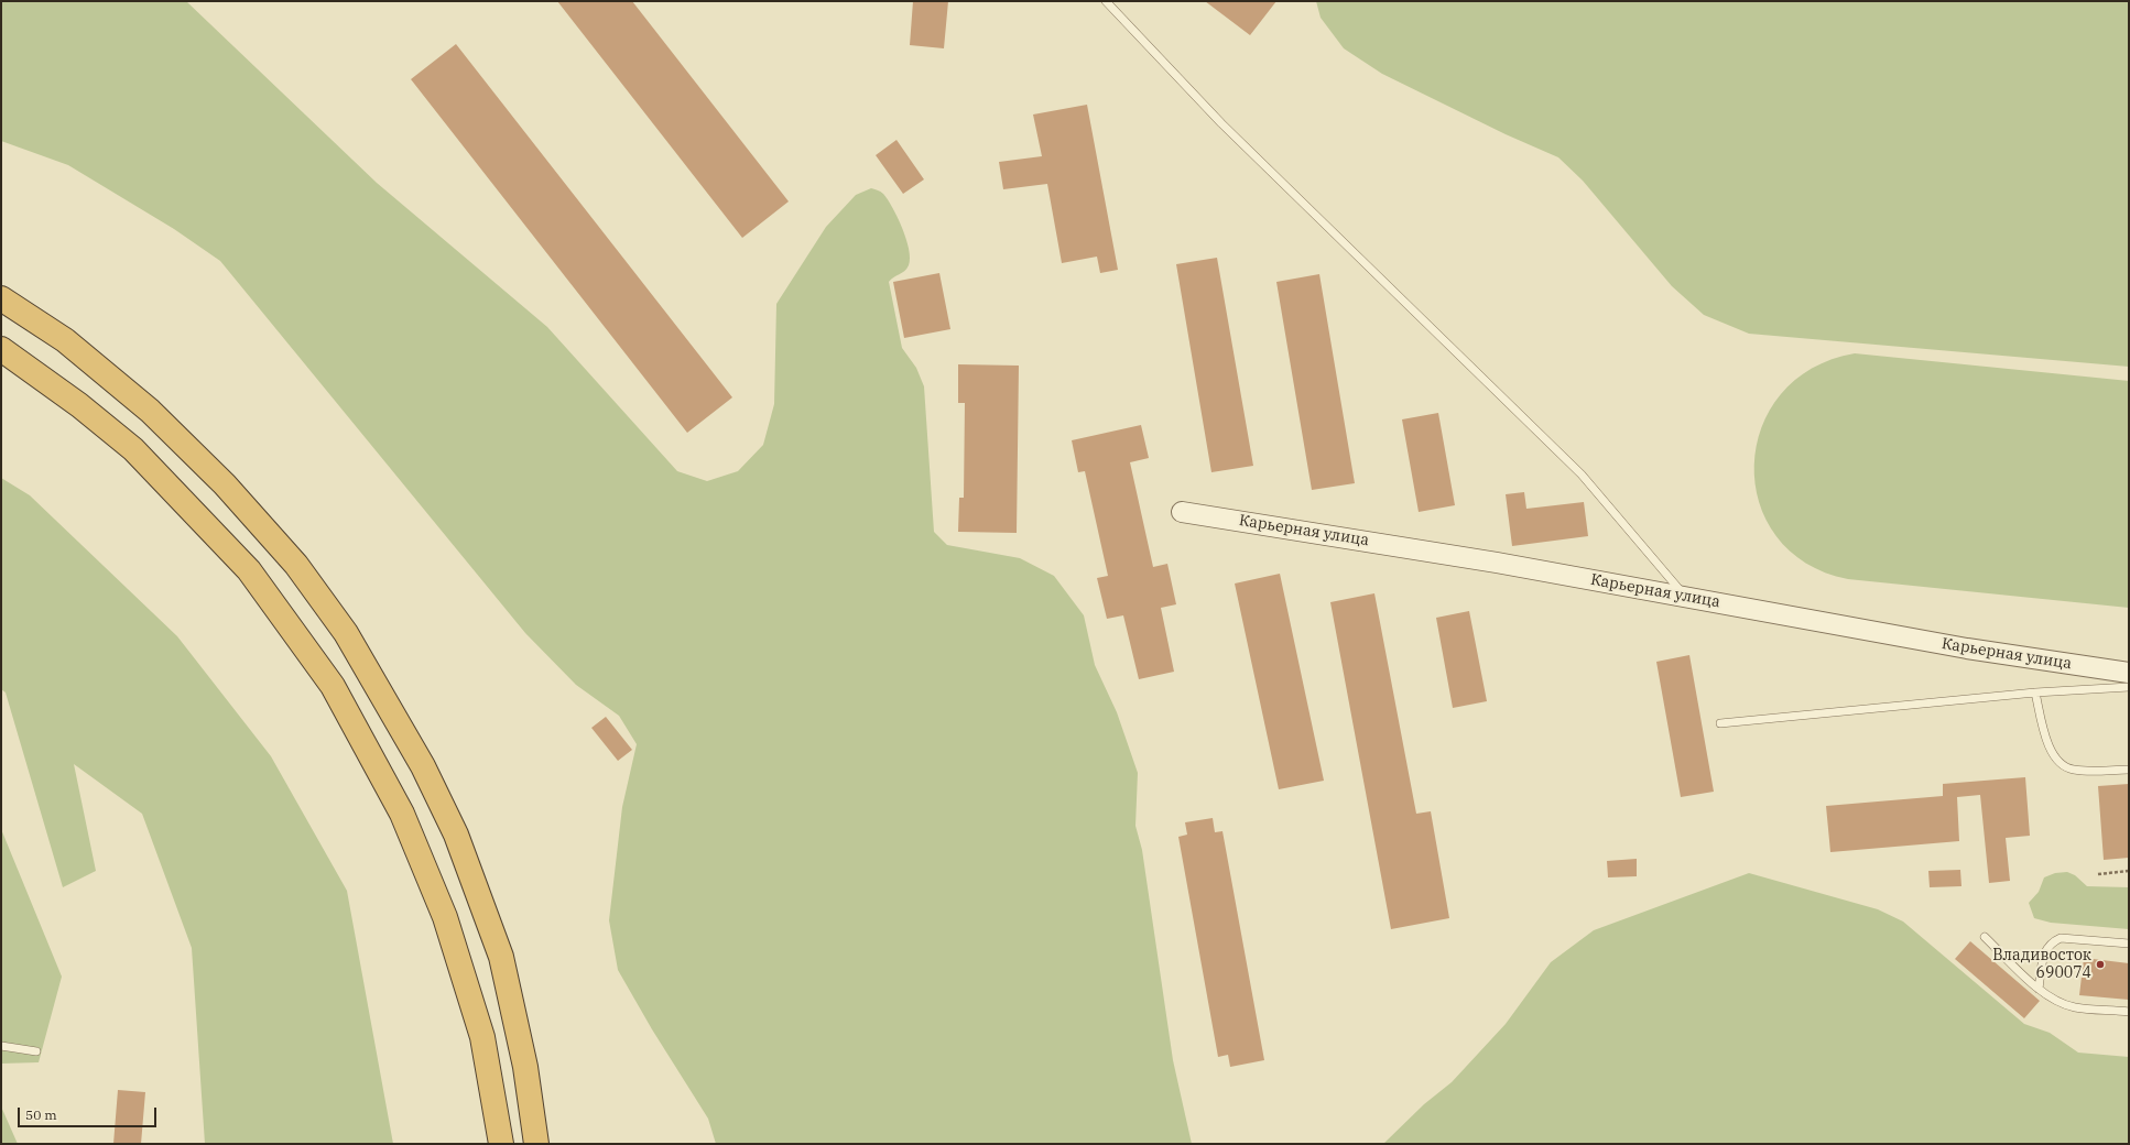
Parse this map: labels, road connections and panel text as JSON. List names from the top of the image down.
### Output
{
  "streets": {
    "street": ["Карьерная улица"]
  },
  "places": ["Владивосток 690074"],
  "scale_bar": "50 m"
}
